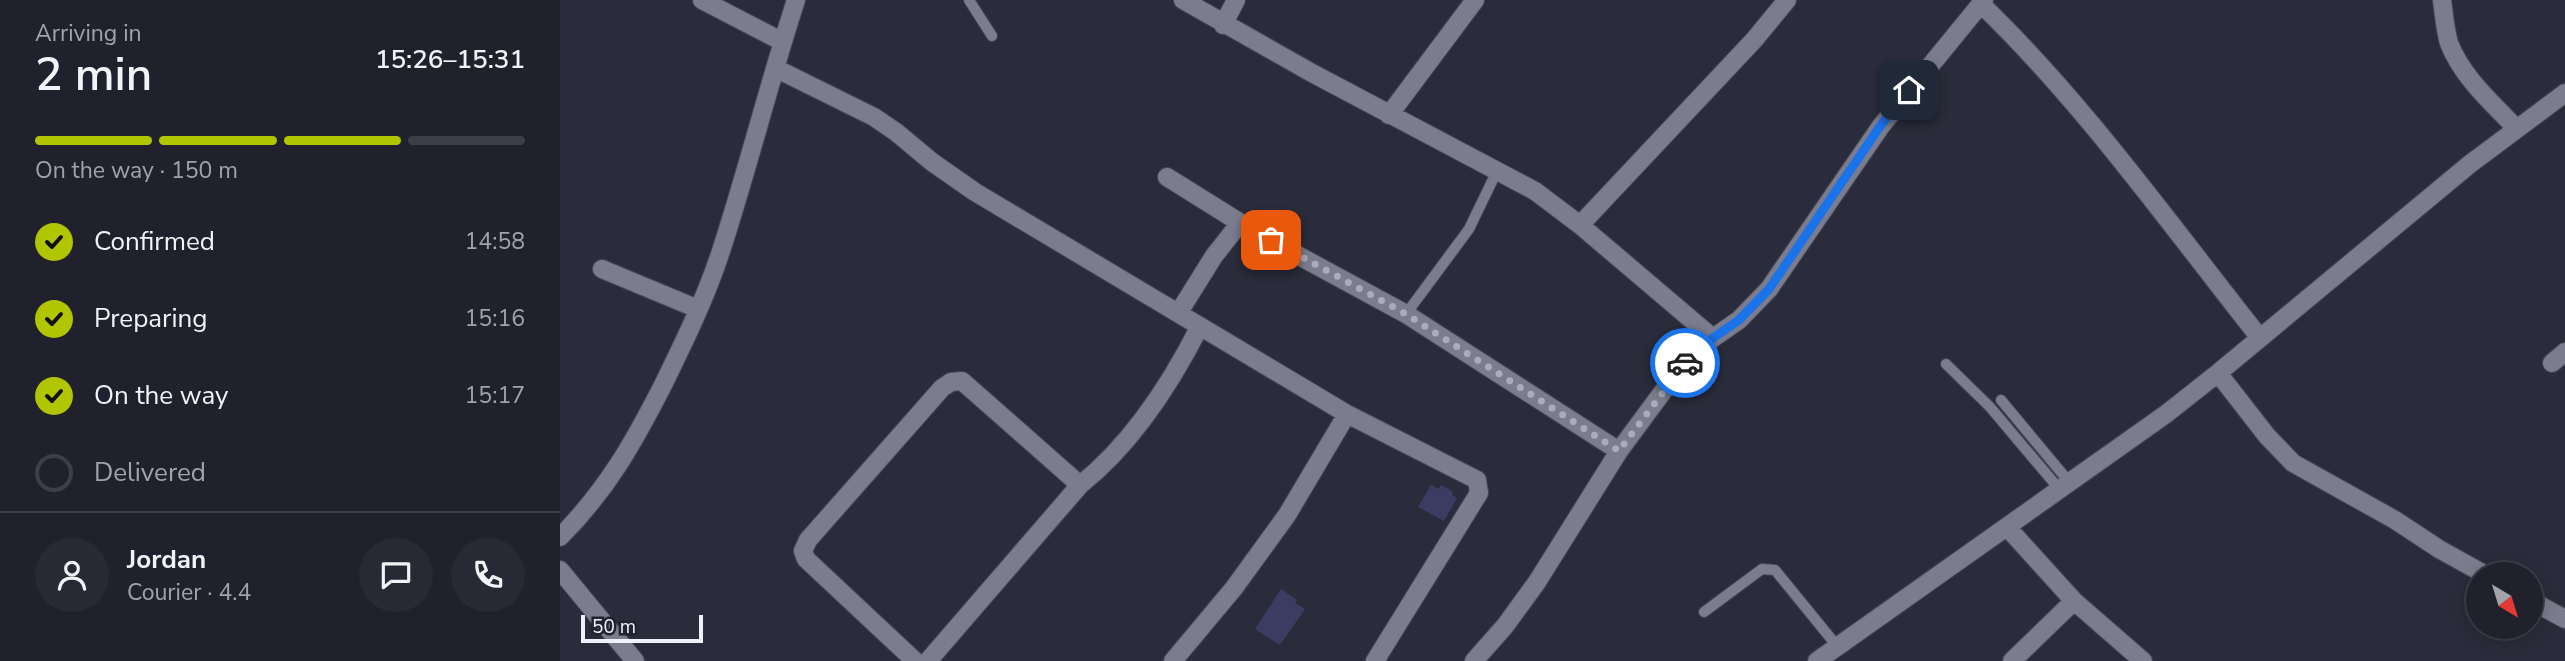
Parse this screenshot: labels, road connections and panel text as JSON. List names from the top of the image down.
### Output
{
  "scale_bar": "50 m",
  "north": "bottom right",
  "page": {
    "heading": ["2 min", "Arriving in", "15:26–15:31"],
    "panel": ["Jordan", "Courier · 4.4"],
    "bar": "On the way · 150 m",
    "list": [
      ["Confirmed", "14:58"],
      ["Preparing", "15:16"],
      ["On the way", "15:17"],
      "Delivered"
    ],
    "scale": "50 m"
  }
}
